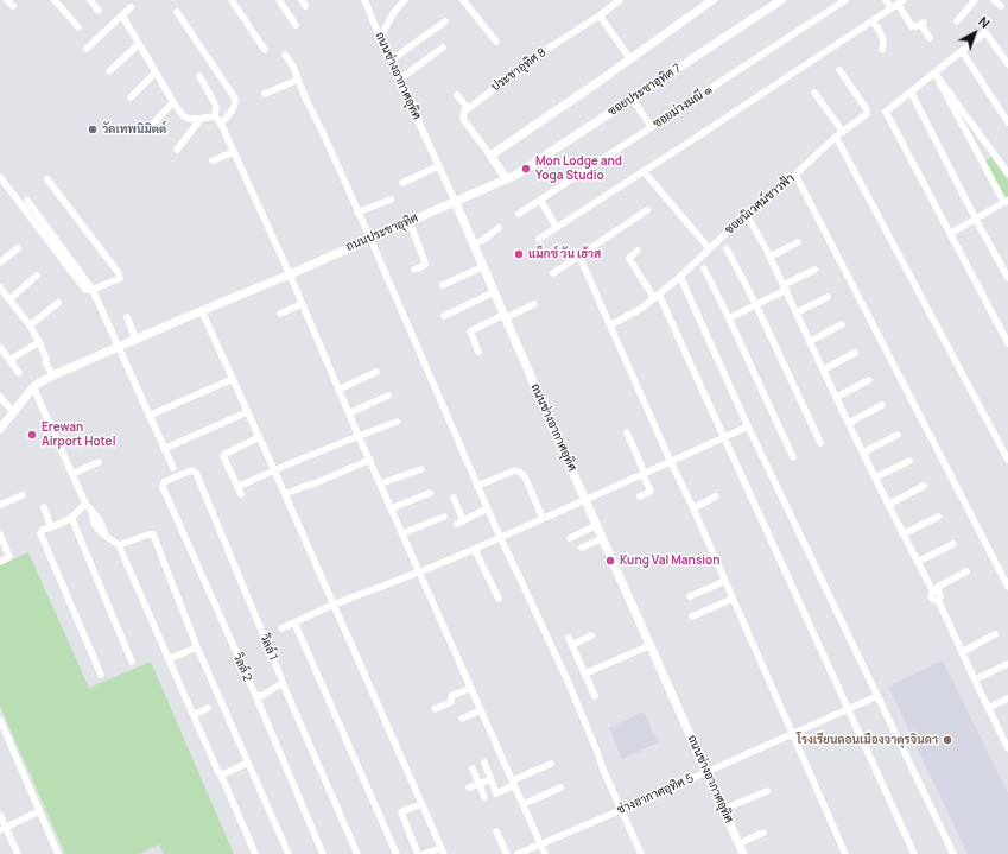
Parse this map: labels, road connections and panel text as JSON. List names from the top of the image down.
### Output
{
  "streets": {
    "street": [
      "ประชาอุทิศ 8",
      "ถนนช่างอากาศอุทิศ",
      "ซอยประชาอุทิศ 7",
      "ซอยม่วงมณี ๑",
      "ซอยนิเวศม์ชาวฟ้า",
      "ถนนประชาอุทิศ",
      "วิลล์ 1",
      "วิลล์ 2",
      "ช่างอากาศอุทิศ 5"
    ]
  },
  "crossings": [
    ["ถนนช่างอากาศอุทิศ", "ถนนประชาอุทิศ"],
    ["ถนนช่างอากาศอุทิศ", "ช่างอากาศอุทิศ 5"],
    ["ซอยประชาอุทิศ 7", "ถนนประชาอุทิศ"],
    ["วิลล์ 1", "วิลล์ 2"]
  ],
  "places": [
    "วัดเทพนิมิตต์",
    "Mon Lodge and Yoga Studio",
    "แม็กซ์ วัน เฮ้าส",
    "Erewan Airport Hotel",
    "Kung Val Mansion",
    "โรงเรียนดอนเมืองจาตุรจินดา"
  ],
  "north": "top right"
}
